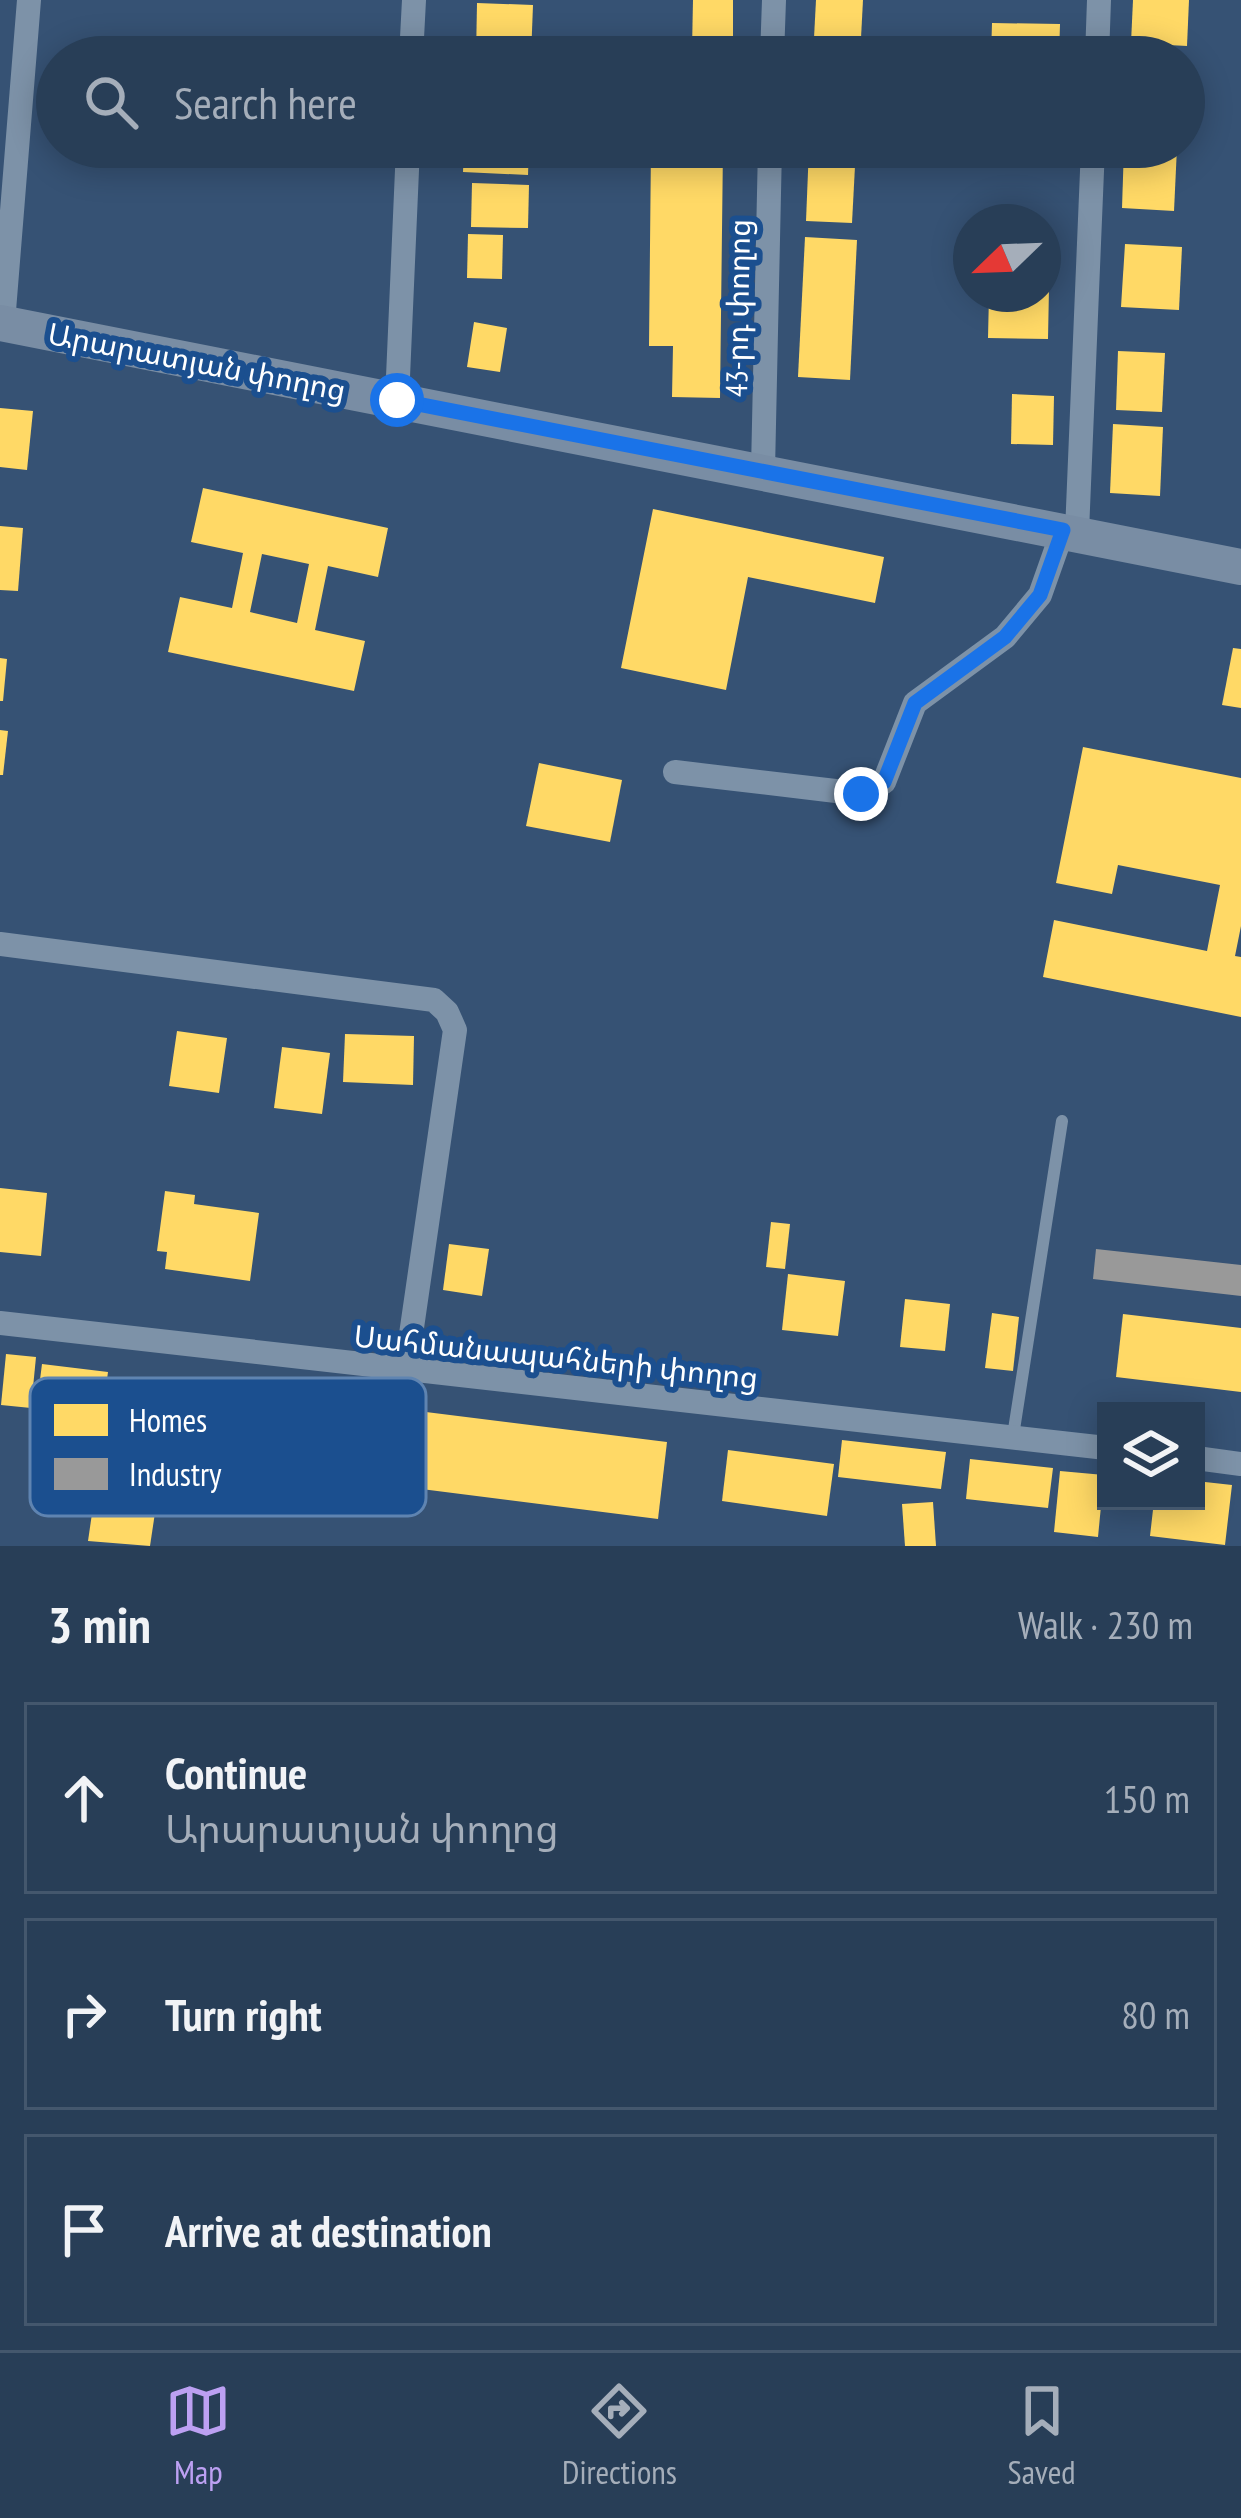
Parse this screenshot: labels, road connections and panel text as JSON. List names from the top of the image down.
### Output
{
  "streets": {
    "main road": ["Արարատյան փողոց"],
    "street": ["43-րդ փողոց", "Սահմանապահների փողոց"]
  },
  "crossings": [
    ["43-րդ փողոց", "Արարատյան փողոց"]
  ],
  "legend": ["Homes", "Industry"],
  "north": "bottom left",
  "page": {
    "search": "Search here",
    "heading": ["3 min", "Walk · 230 m"],
    "list": [
      ["Continue", "Արարատյան փողոց", "150 m"],
      ["Turn right", "80 m"],
      "Arrive at destination"
    ],
    "nav": ["Map", "Directions", "Saved"]
  }
}
